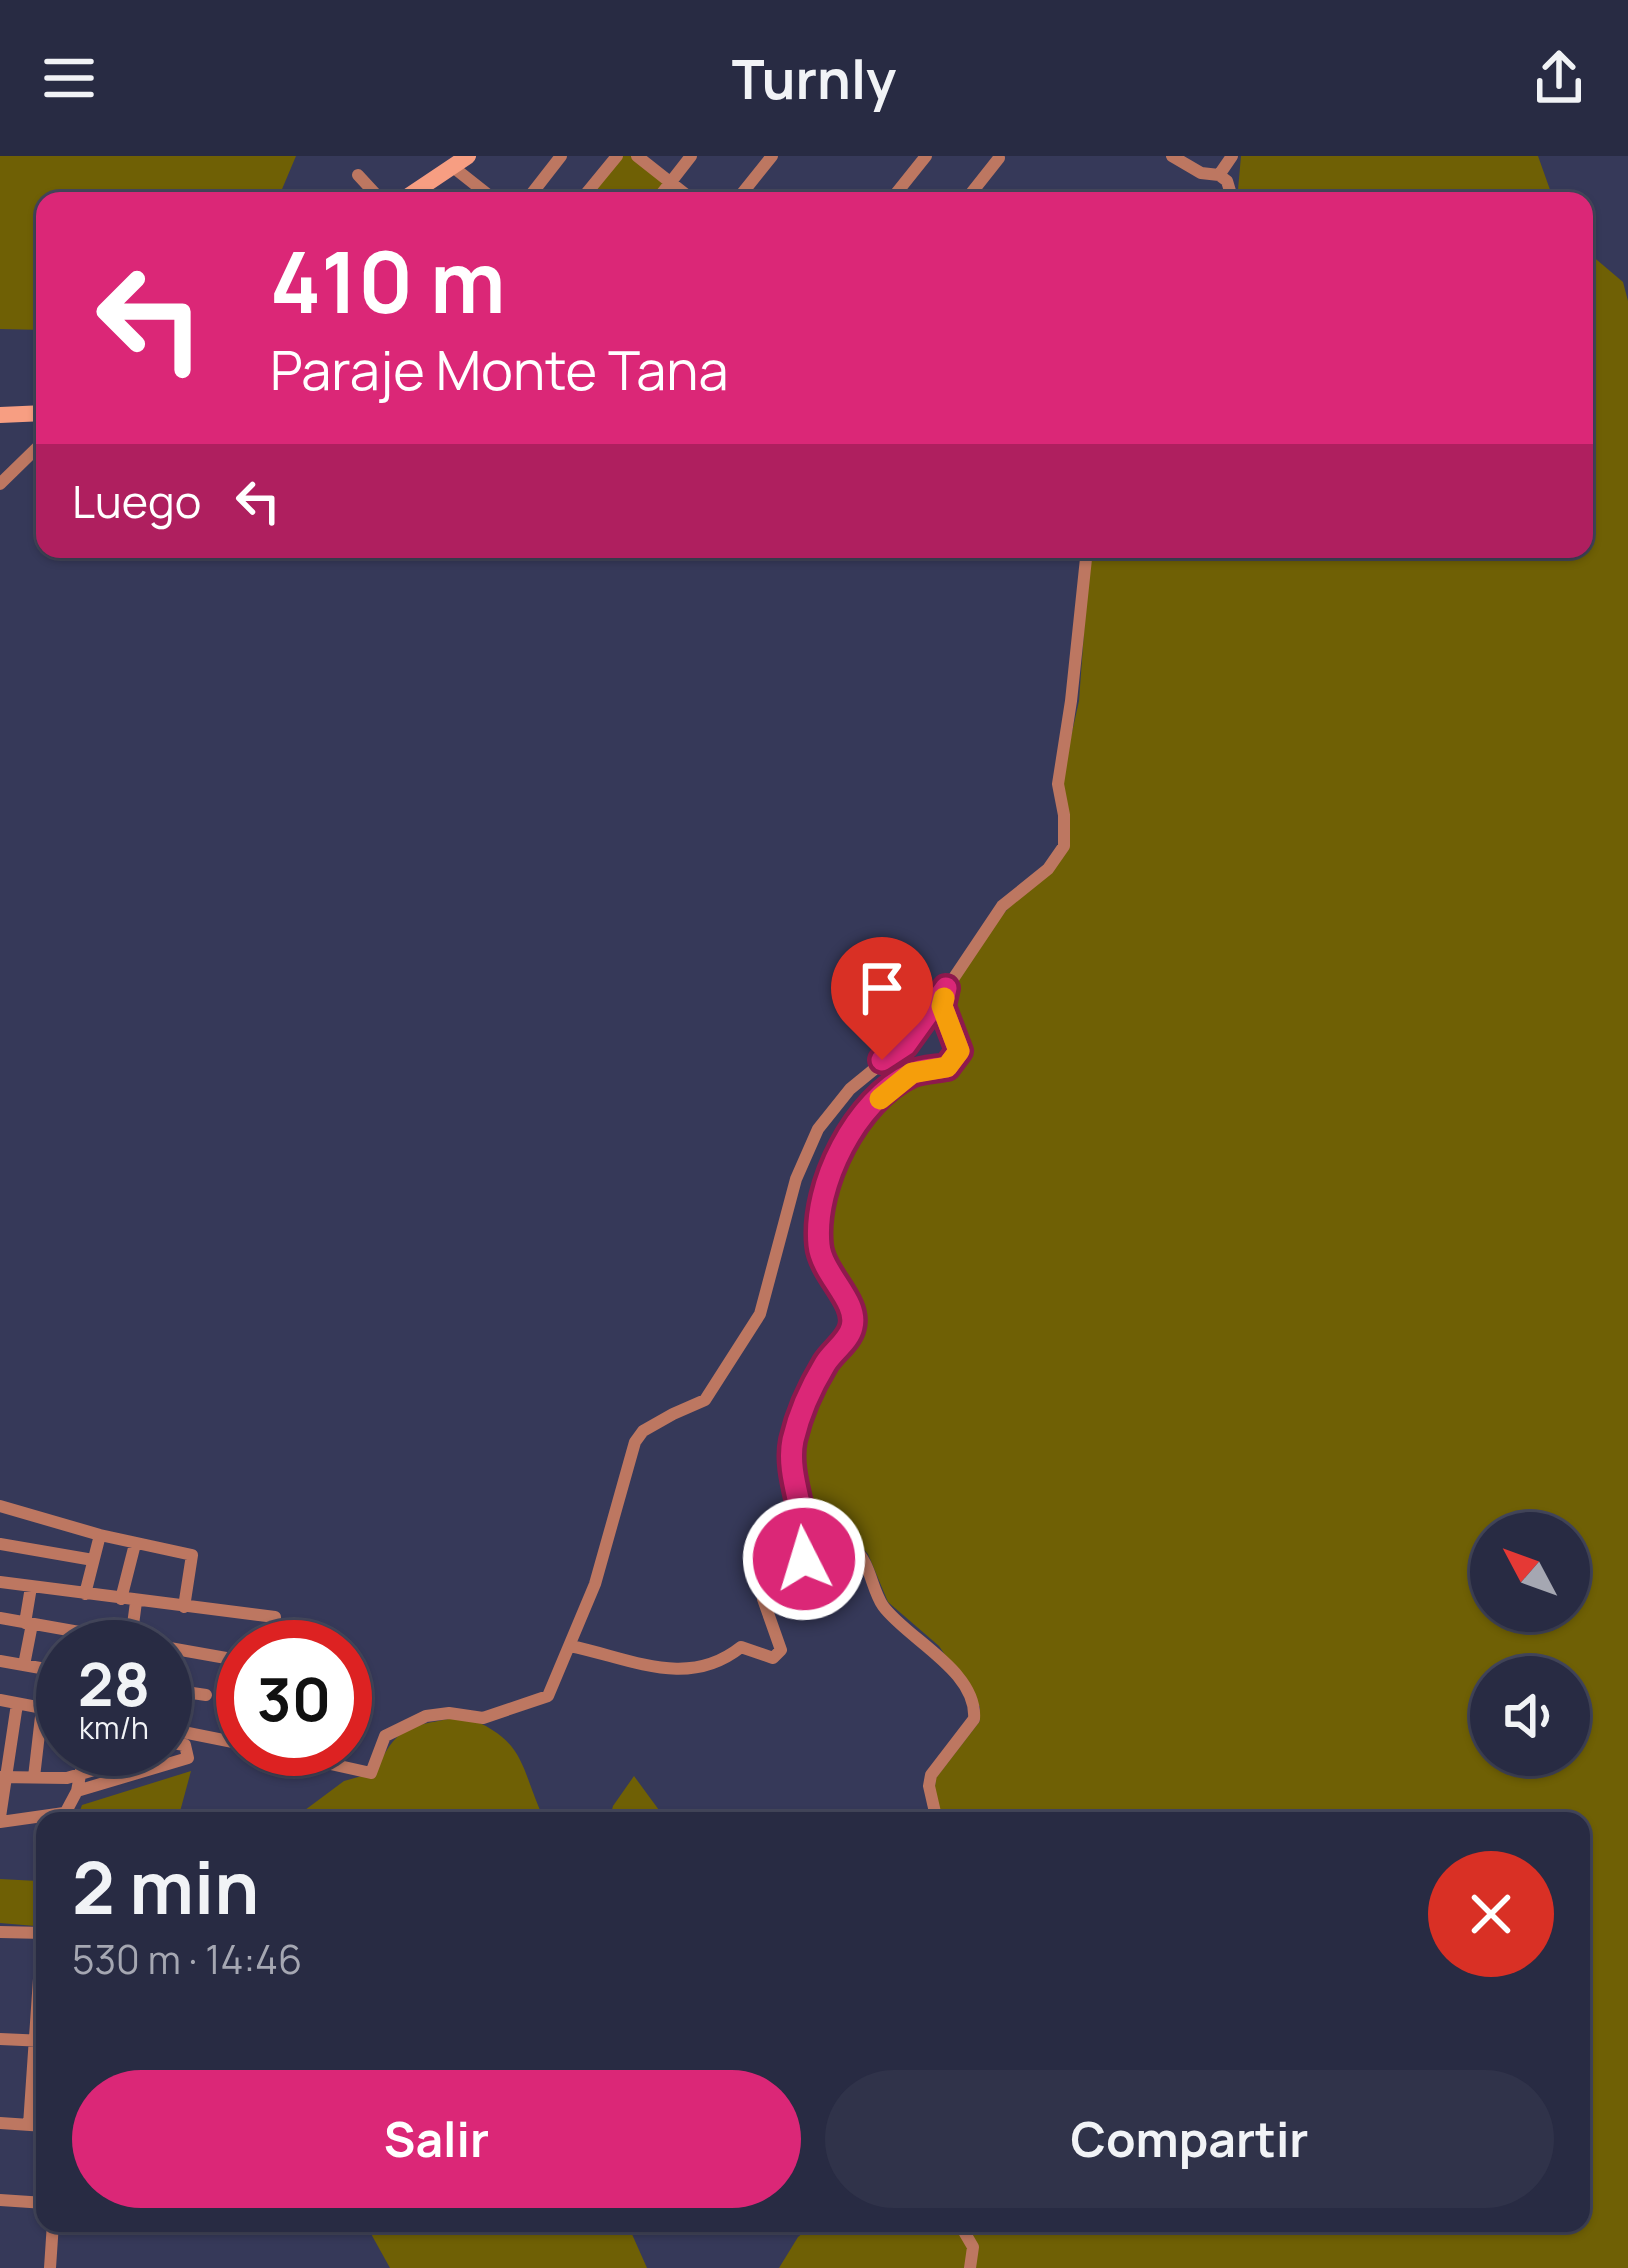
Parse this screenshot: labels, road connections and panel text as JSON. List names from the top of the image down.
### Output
{
  "north": "top left",
  "page": {
    "header": "Turnly",
    "turn": ["410 m", "Paraje Monte Tana"],
    "then": "Luego",
    "speed": "28 km/h",
    "limit": "30",
    "heading": ["2 min", "530 m · 14:46"],
    "buttons": ["Salir", "Compartir"]
  }
}
